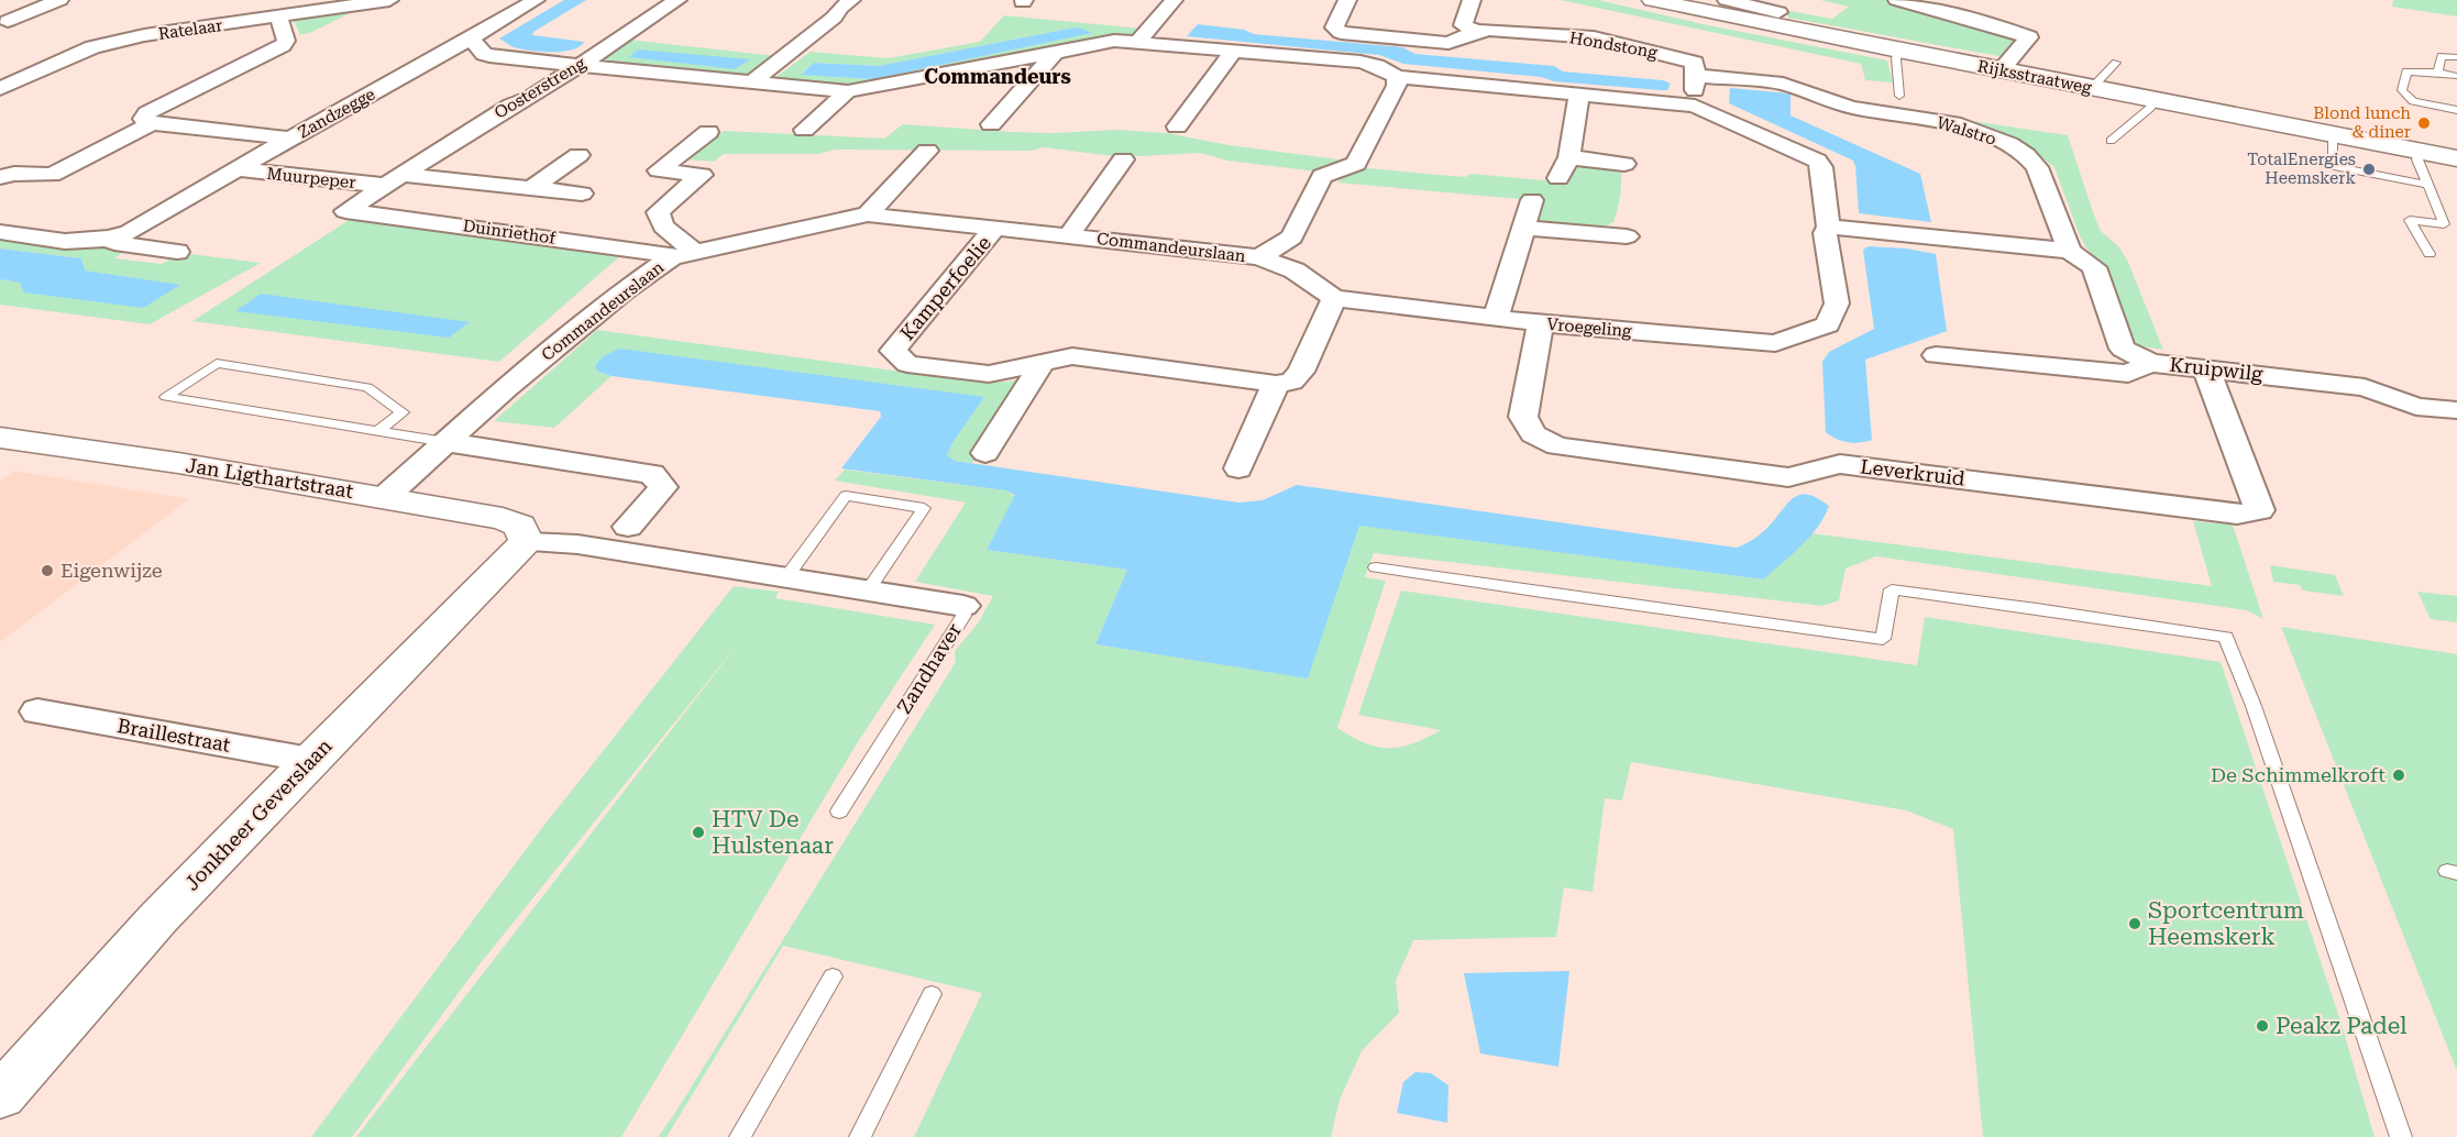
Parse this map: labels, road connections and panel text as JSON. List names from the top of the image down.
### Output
{
  "streets": {
    "main road": ["Rijksstraatweg", "Jan Ligthartstraat", "Jonkheer Geverslaan"],
    "street": [
      "Ratelaar",
      "Hondstong",
      "Oosterstreng",
      "Zandzegge",
      "Walstro",
      "Muurpeper",
      "Duinriethof",
      "Commandeurslaan",
      "Kamperfoelie",
      "Vroegeling",
      "Kruipwilg",
      "Leverkruid",
      "Zandhaver",
      "Braillestraat"
    ]
  },
  "crossings": [
    ["Hondstong", "Walstro"],
    ["Oosterstreng", "Muurpeper"],
    ["Oosterstreng", "Duinriethof"],
    ["Zandzegge", "Muurpeper"],
    ["Duinriethof", "Commandeurslaan"],
    ["Commandeurslaan", "Kamperfoelie"],
    ["Commandeurslaan", "Vroegeling"],
    ["Commandeurslaan", "Jan Ligthartstraat"],
    ["Vroegeling", "Leverkruid"],
    ["Kruipwilg", "Leverkruid"],
    ["Jan Ligthartstraat", "Zandhaver"],
    ["Jan Ligthartstraat", "Jonkheer Geverslaan"],
    ["Zandhaver", "Jonkheer Geverslaan"],
    ["Braillestraat", "Jonkheer Geverslaan"]
  ],
  "districts": ["Commandeurs"],
  "places": [
    "Blond lunch & diner",
    "TotalEnergies Heemskerk",
    "Eigenwijze",
    "De Schimmelkroft",
    "HTV De Hulstenaar",
    "Sportcentrum Heemskerk",
    "Peakz Padel"
  ]
}
